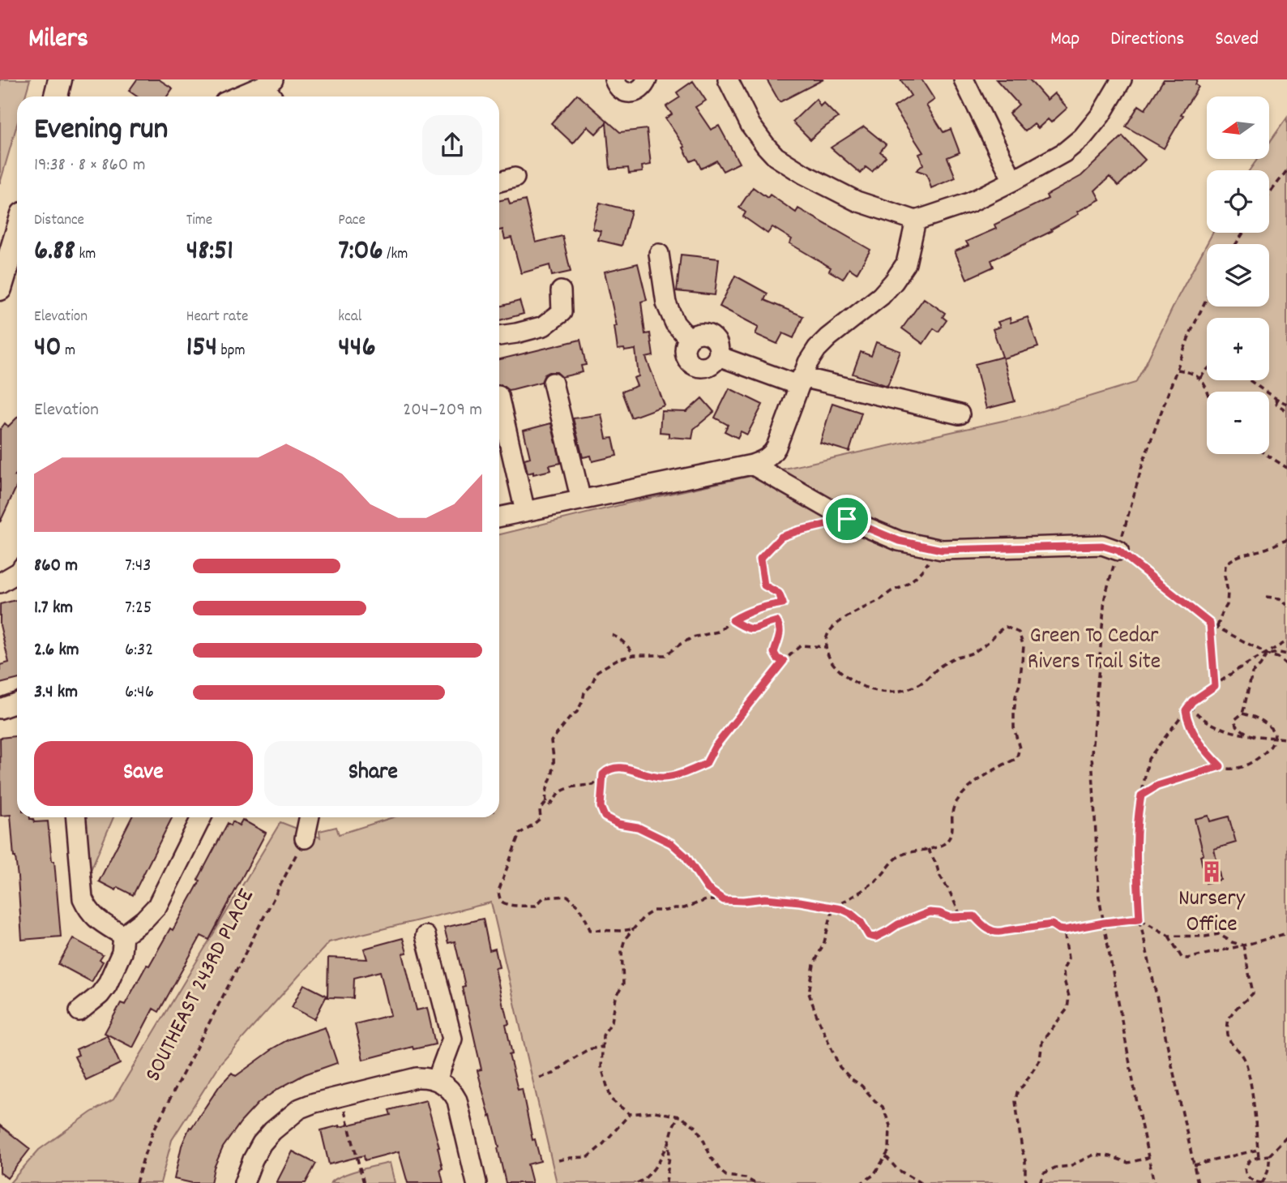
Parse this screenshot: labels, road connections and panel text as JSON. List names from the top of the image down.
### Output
{
  "streets": {
    "path": ["SOUTHEAST 243RD PLACE"]
  },
  "parks": ["Green To Cedar Rivers Trail Site"],
  "places": {
    "building": ["Nursery Office"]
  },
  "north": "left",
  "page": {
    "header": "Milers",
    "nav": ["Map", "Directions", "Saved"],
    "map_buttons": ["+", "−"],
    "heading": ["Evening run", "19:38 · 8 × 860 m"],
    "stats": [
      ["Distance", "6.88 km"],
      ["Time", "48:51"],
      ["Pace", "7:06 /km"],
      ["Elevation", "40 m"],
      ["Heart rate", "154 bpm"],
      ["kcal", "446"]
    ],
    "chart": ["Elevation", "204–209 m"],
    "list": [
      {
        "name": "860 m",
        "note": "7:43"
      },
      {
        "name": "1.7 km",
        "note": "7:25"
      },
      {
        "name": "2.6 km",
        "note": "6:32"
      },
      {
        "name": "3.4 km",
        "note": "6:46"
      }
    ],
    "buttons": ["Save", "Share"]
  }
}
